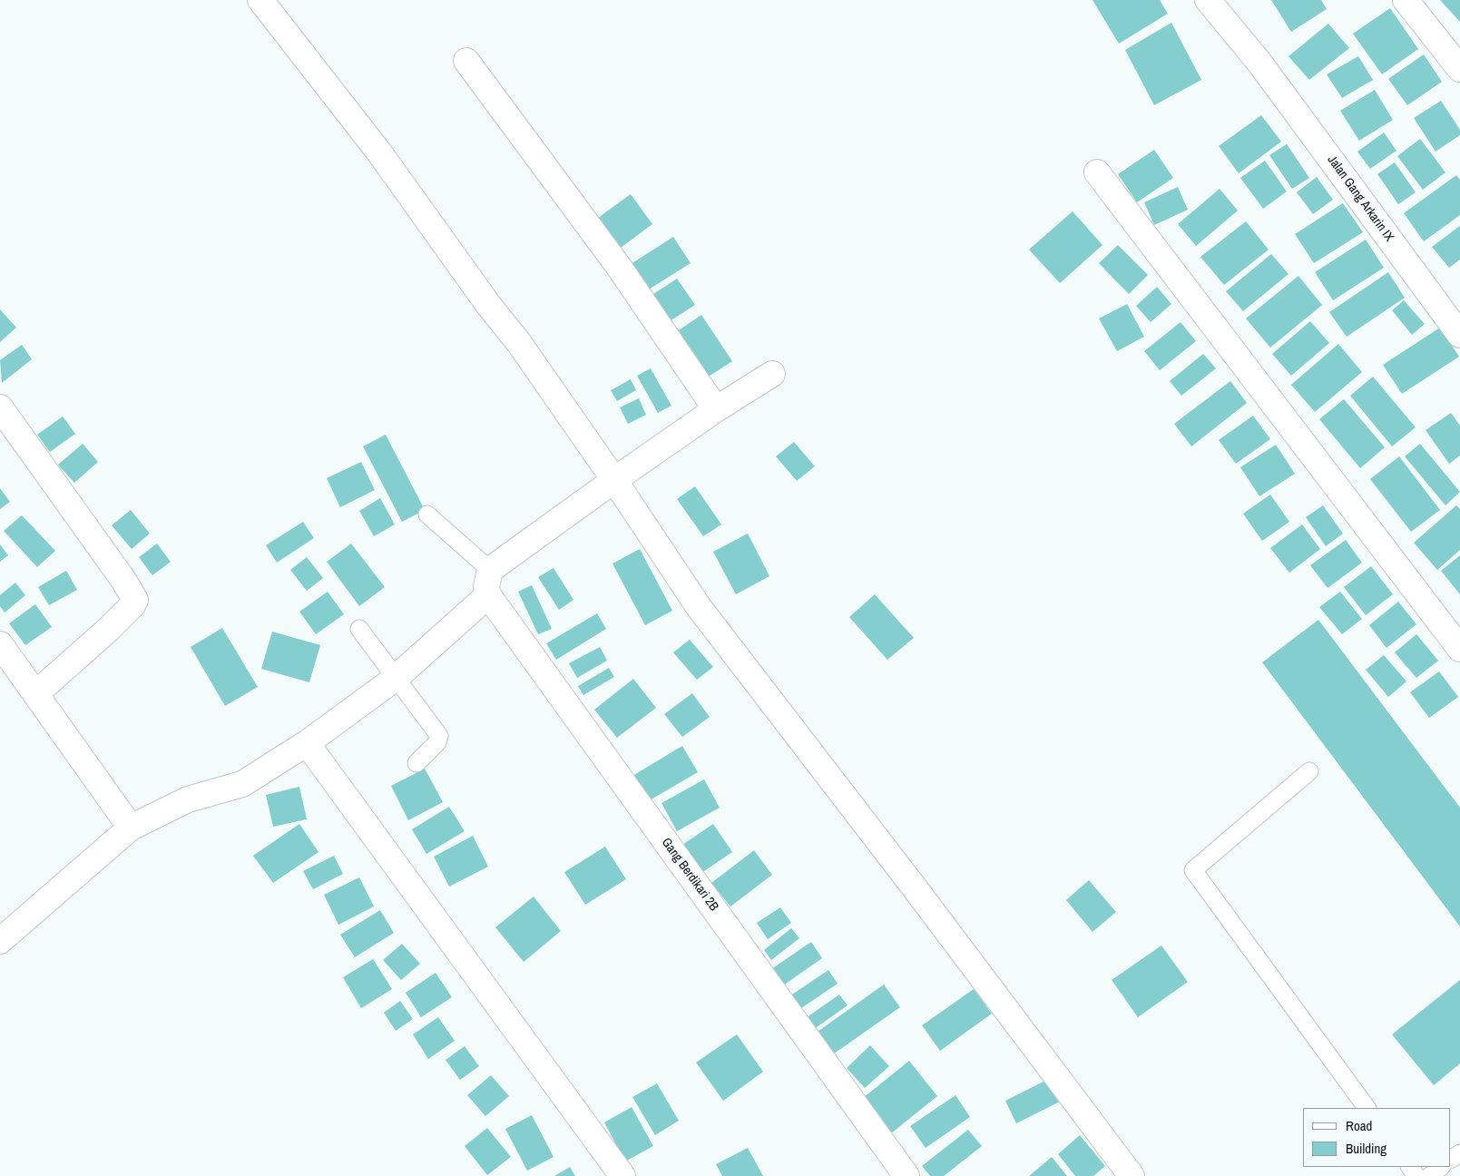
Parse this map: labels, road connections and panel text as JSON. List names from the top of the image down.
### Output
{
  "streets": {
    "street": ["Jalan Gang Arkarin IX", "Gang Berdikari 2B"]
  },
  "legend": ["Road", "Building"]
}
